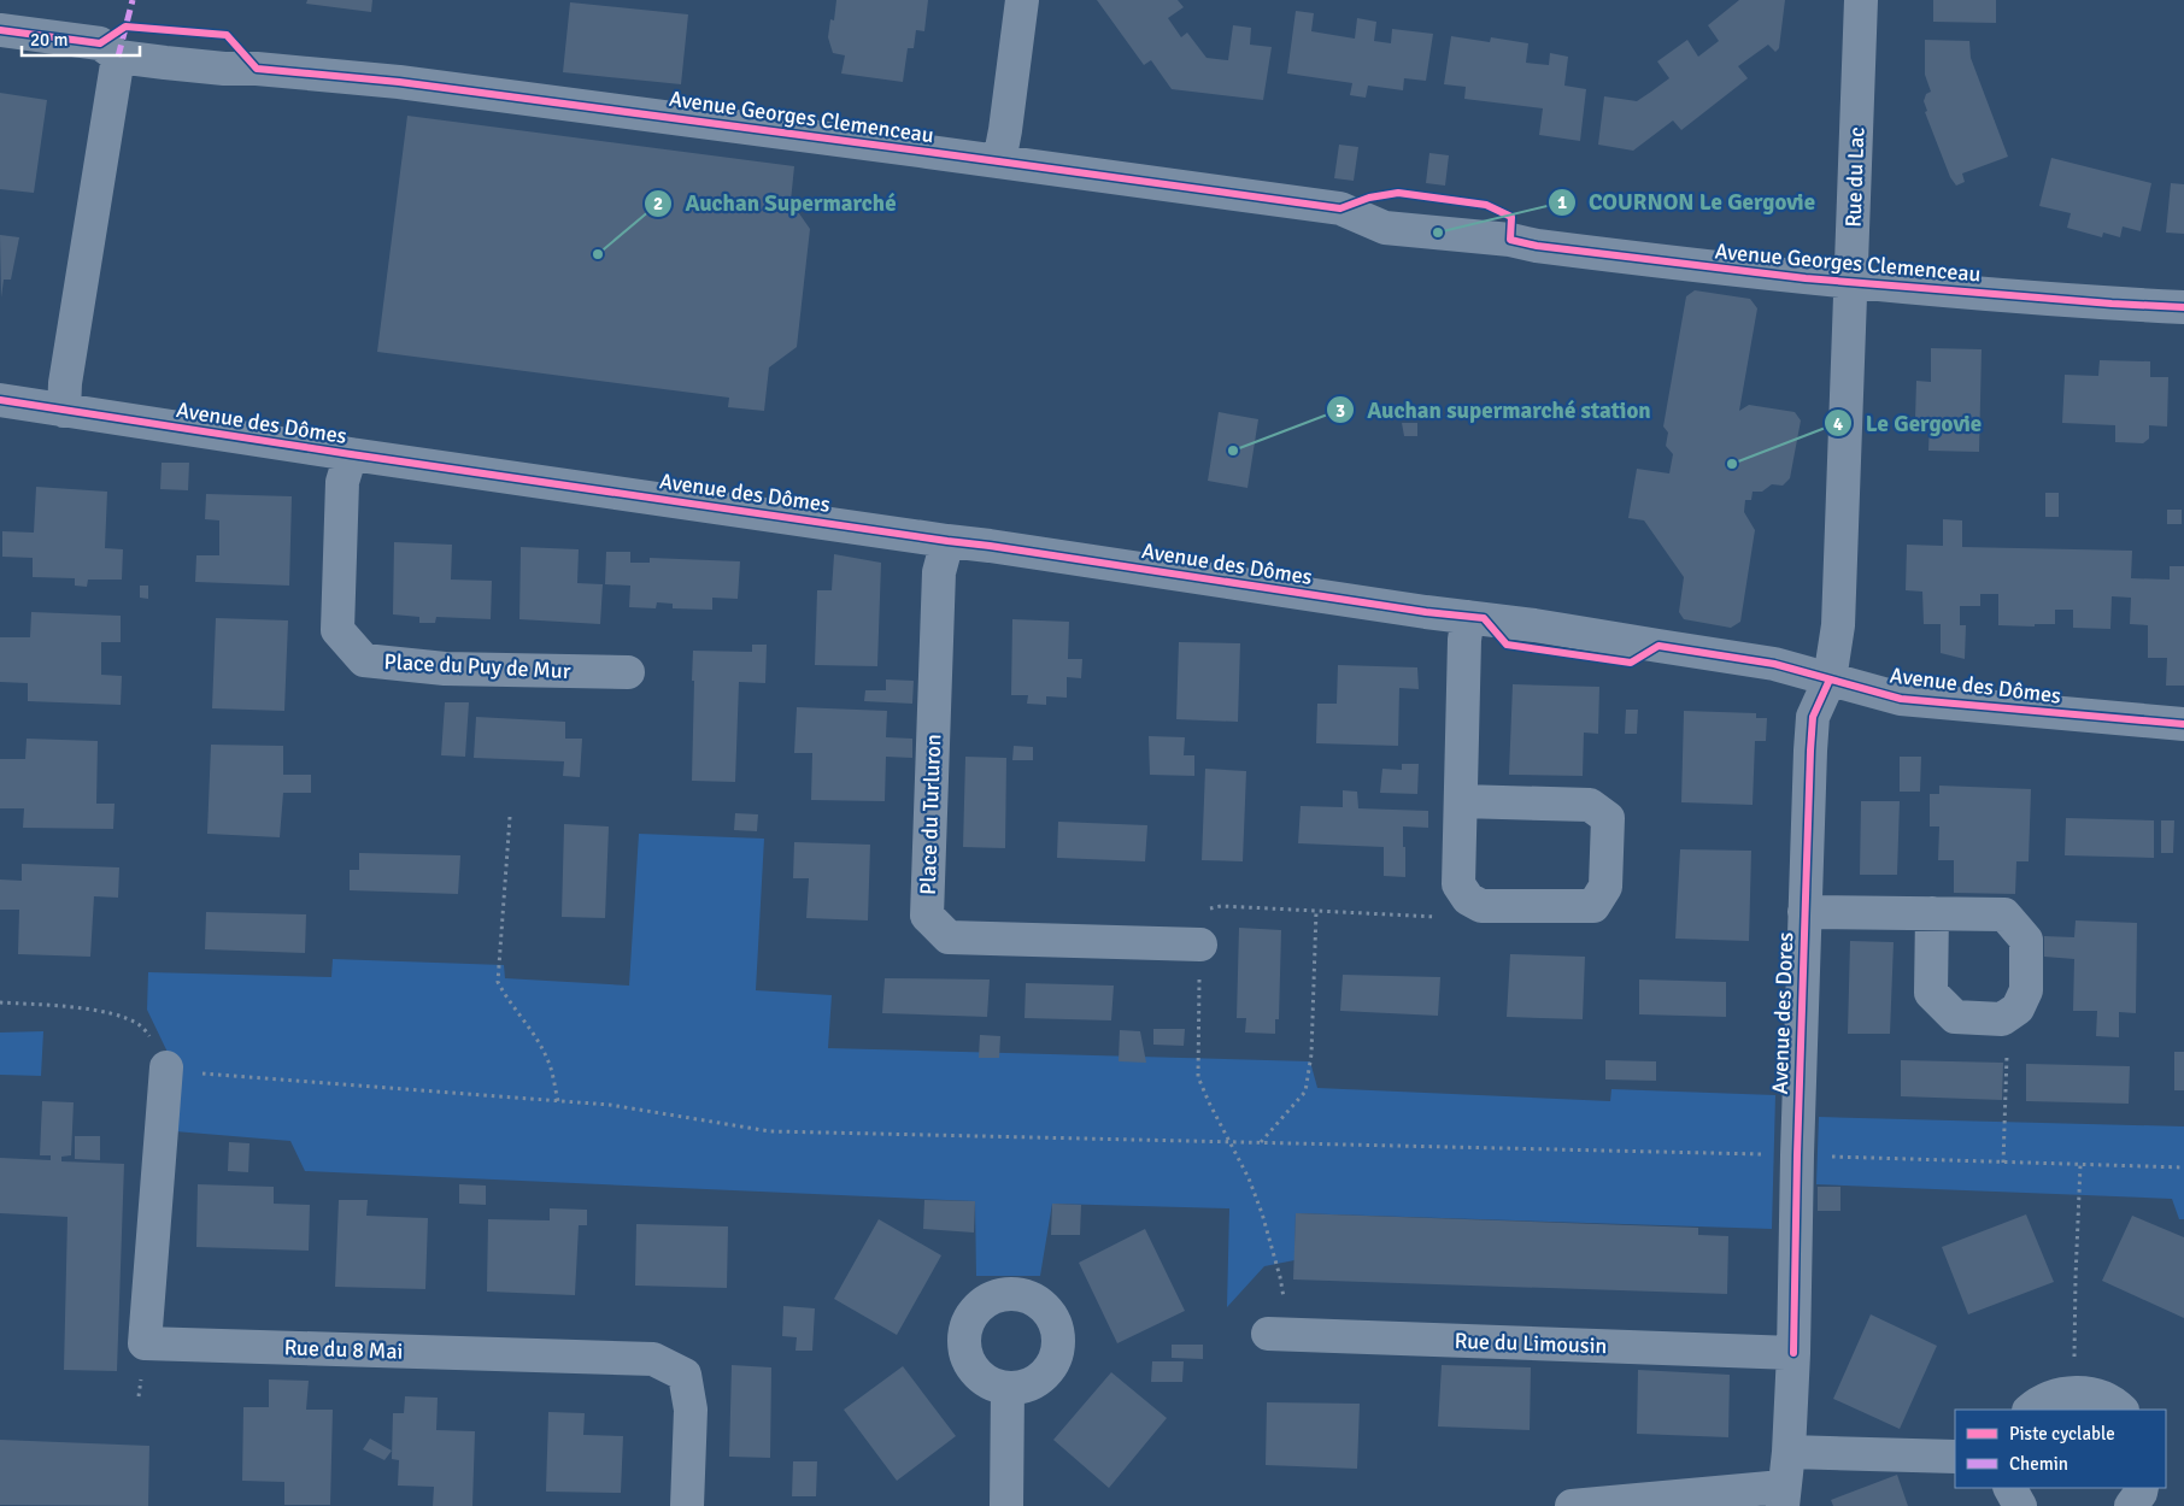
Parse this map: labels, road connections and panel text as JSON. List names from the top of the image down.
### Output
{
  "streets": {
    "street": [
      "Avenue Georges Clemenceau",
      "Rue du Lac",
      "Avenue des Dômes",
      "Place du Puy de Mur",
      "Place du Turluron",
      "Avenue des Dores",
      "Rue du Limousin",
      "Rue du 8 Mai"
    ]
  },
  "crossings": [
    ["Avenue Georges Clemenceau", "Rue du Lac"],
    ["Rue du Lac", "Avenue des Dômes"],
    ["Rue du Lac", "Avenue des Dores"],
    ["Avenue des Dômes", "Place du Puy de Mur"],
    ["Avenue des Dômes", "Place du Turluron"],
    ["Avenue des Dômes", "Avenue des Dores"],
    ["Avenue des Dores", "Rue du Limousin"]
  ],
  "places": [
    "COURNON Le Gergovie",
    "Auchan Supermarché",
    "Auchan supermarché station",
    "Le Gergovie"
  ],
  "legend": ["Piste cyclable", "Chemin"],
  "scale_bar": "20 m"
}
